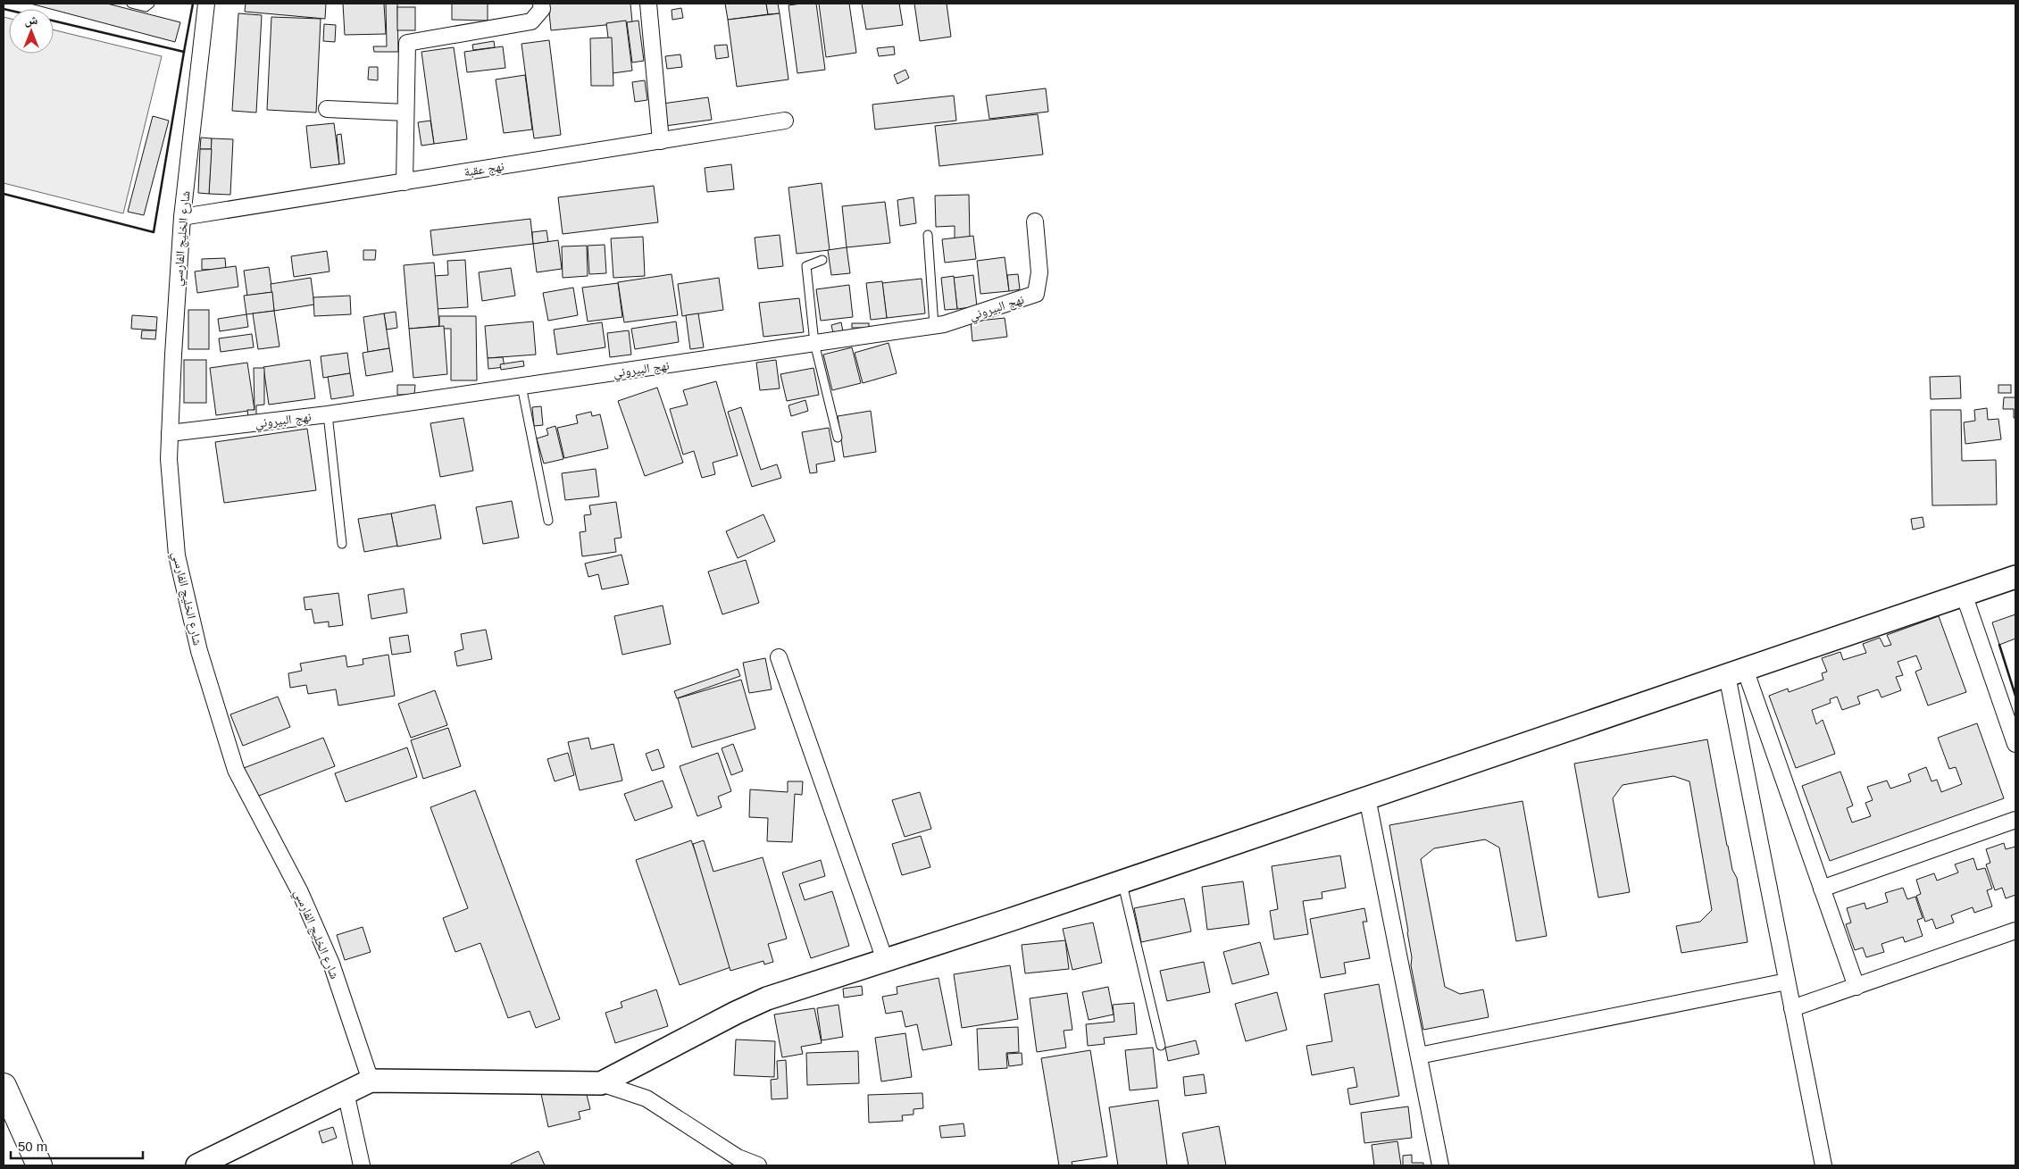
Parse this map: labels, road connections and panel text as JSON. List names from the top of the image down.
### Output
{
  "streets": {
    "street": ["نهج عقبة", "شارع الخليج الفارسي", "نهج البيروني"]
  },
  "crossings": [
    ["نهج عقبة", "شارع الخليج الفارسي"],
    ["شارع الخليج الفارسي", "نهج البيروني"]
  ],
  "scale_bar": "50 m",
  "north": "top"
}
